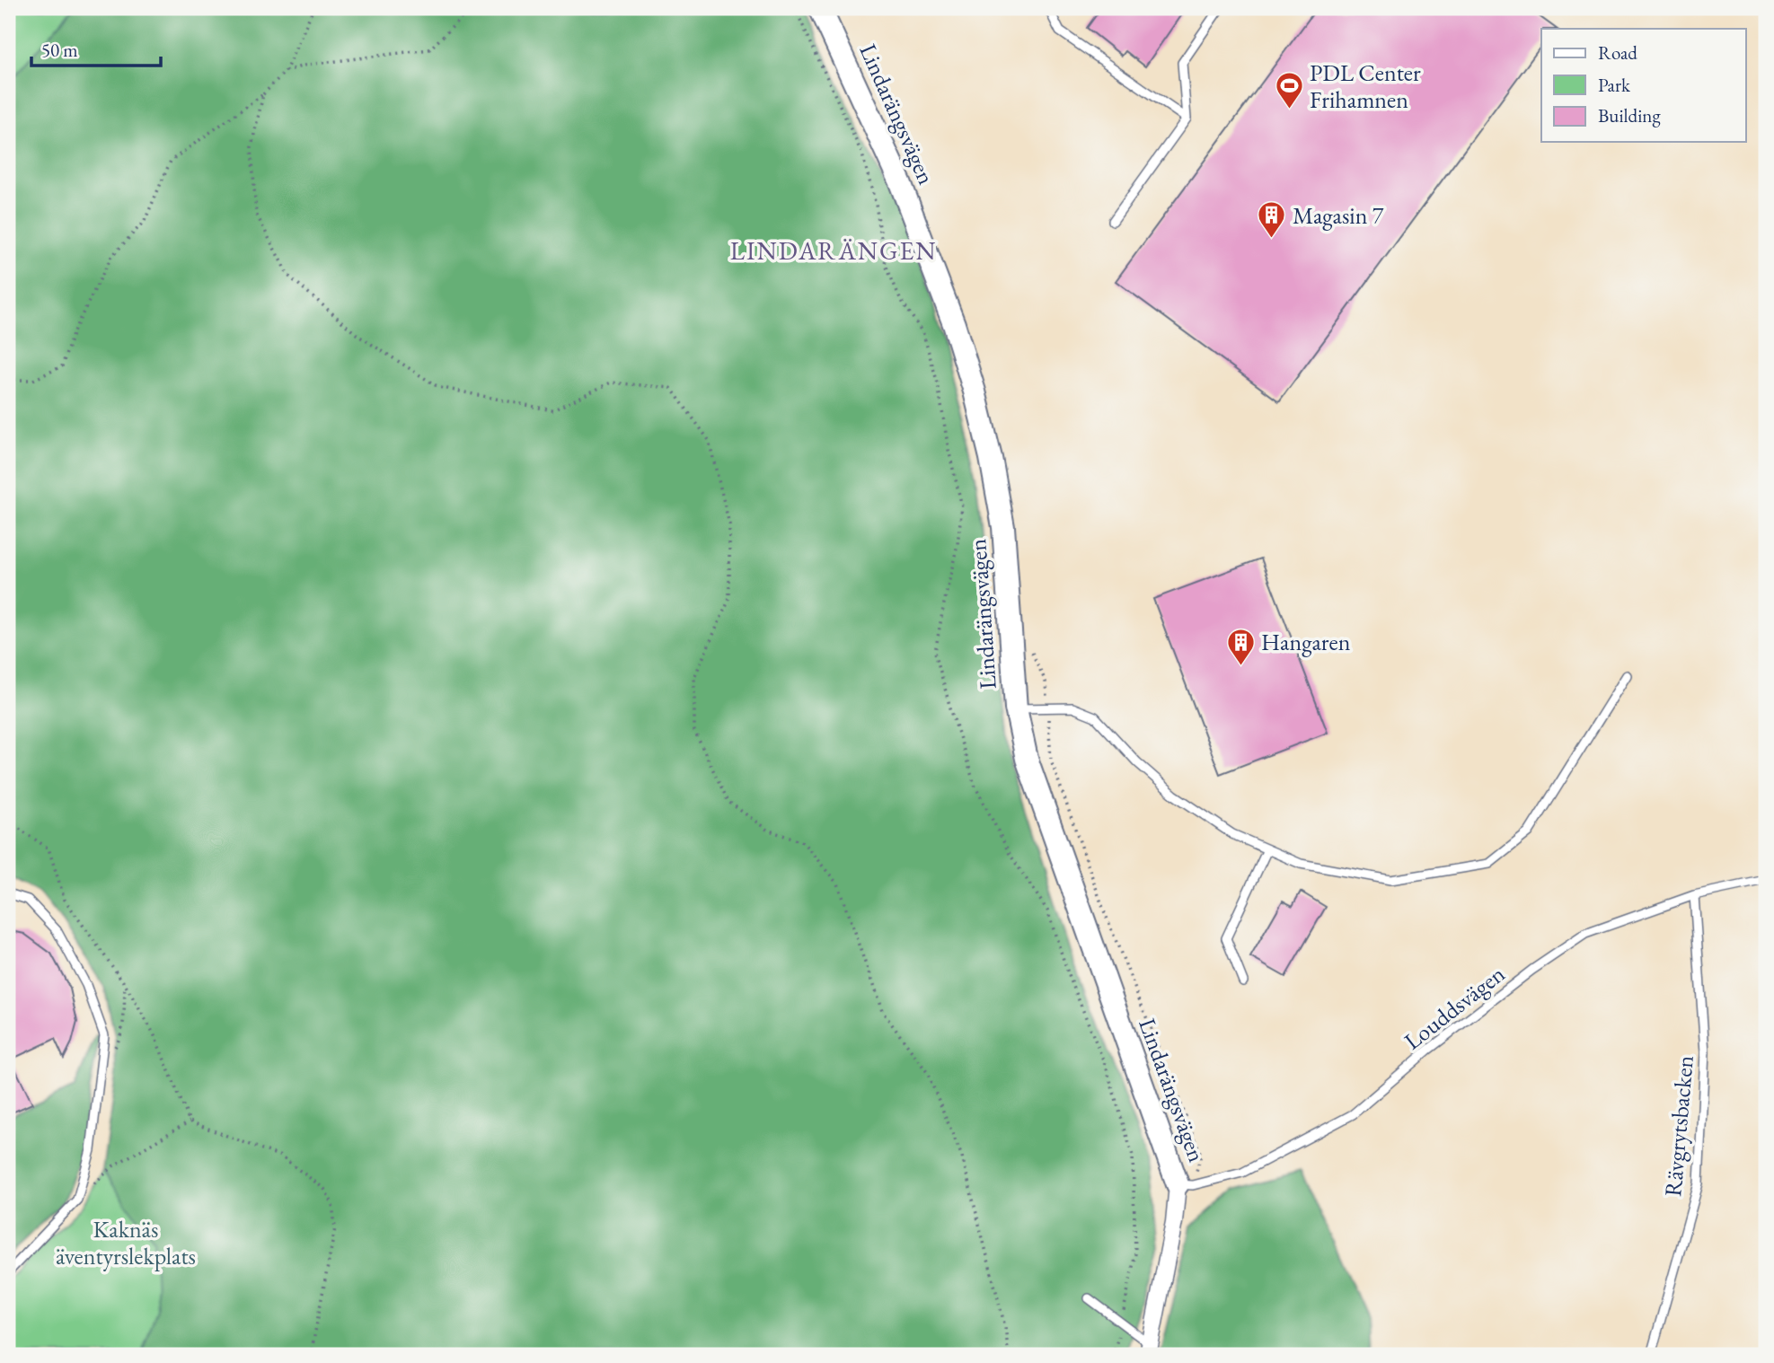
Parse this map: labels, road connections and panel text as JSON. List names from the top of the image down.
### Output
{
  "streets": {
    "street": ["Lindarängsvägen"],
    "lane": ["Louddsvägen", "Rävgrytsbacken"]
  },
  "crossings": [
    ["Lindarängsvägen", "Louddsvägen"],
    ["Louddsvägen", "Rävgrytsbacken"]
  ],
  "districts": ["LINDARÄNGEN"],
  "parks": ["Kaknäs äventyrslekplats"],
  "places": {
    "sports": ["PDL Center Frihamnen"],
    "building": ["Magasin 7", "Hangaren"]
  },
  "legend": ["Road", "Park", "Building"],
  "scale_bar": "50 m"
}
